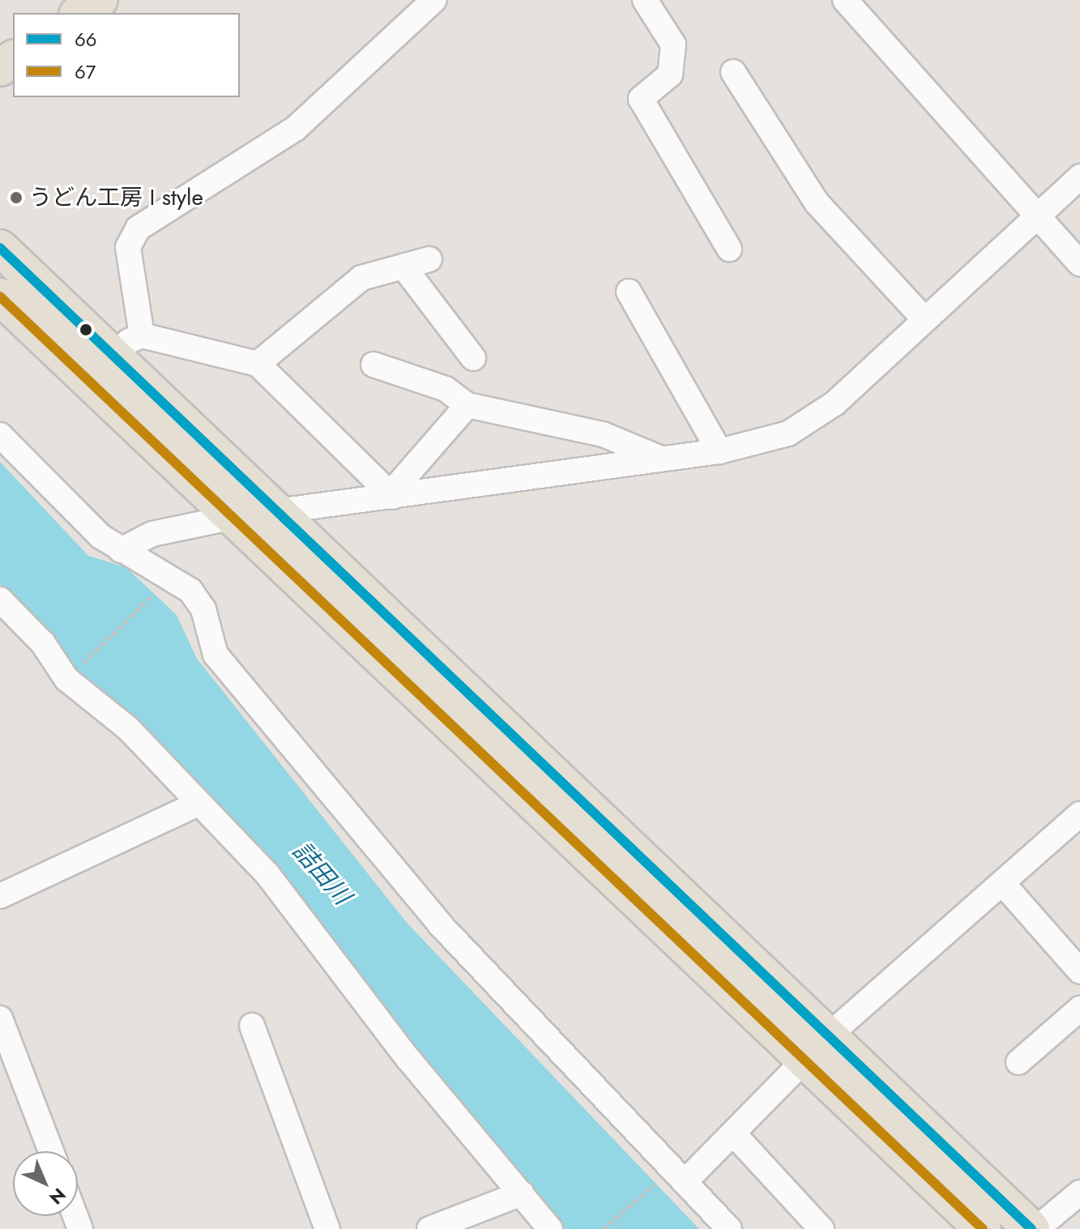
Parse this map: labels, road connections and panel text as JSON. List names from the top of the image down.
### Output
{
  "water": ["詰田川"],
  "places": ["うどん工房 I style"],
  "lines": ["transit line 66", "transit line 67"],
  "legend": ["66", "67"],
  "north": "bottom right"
}
